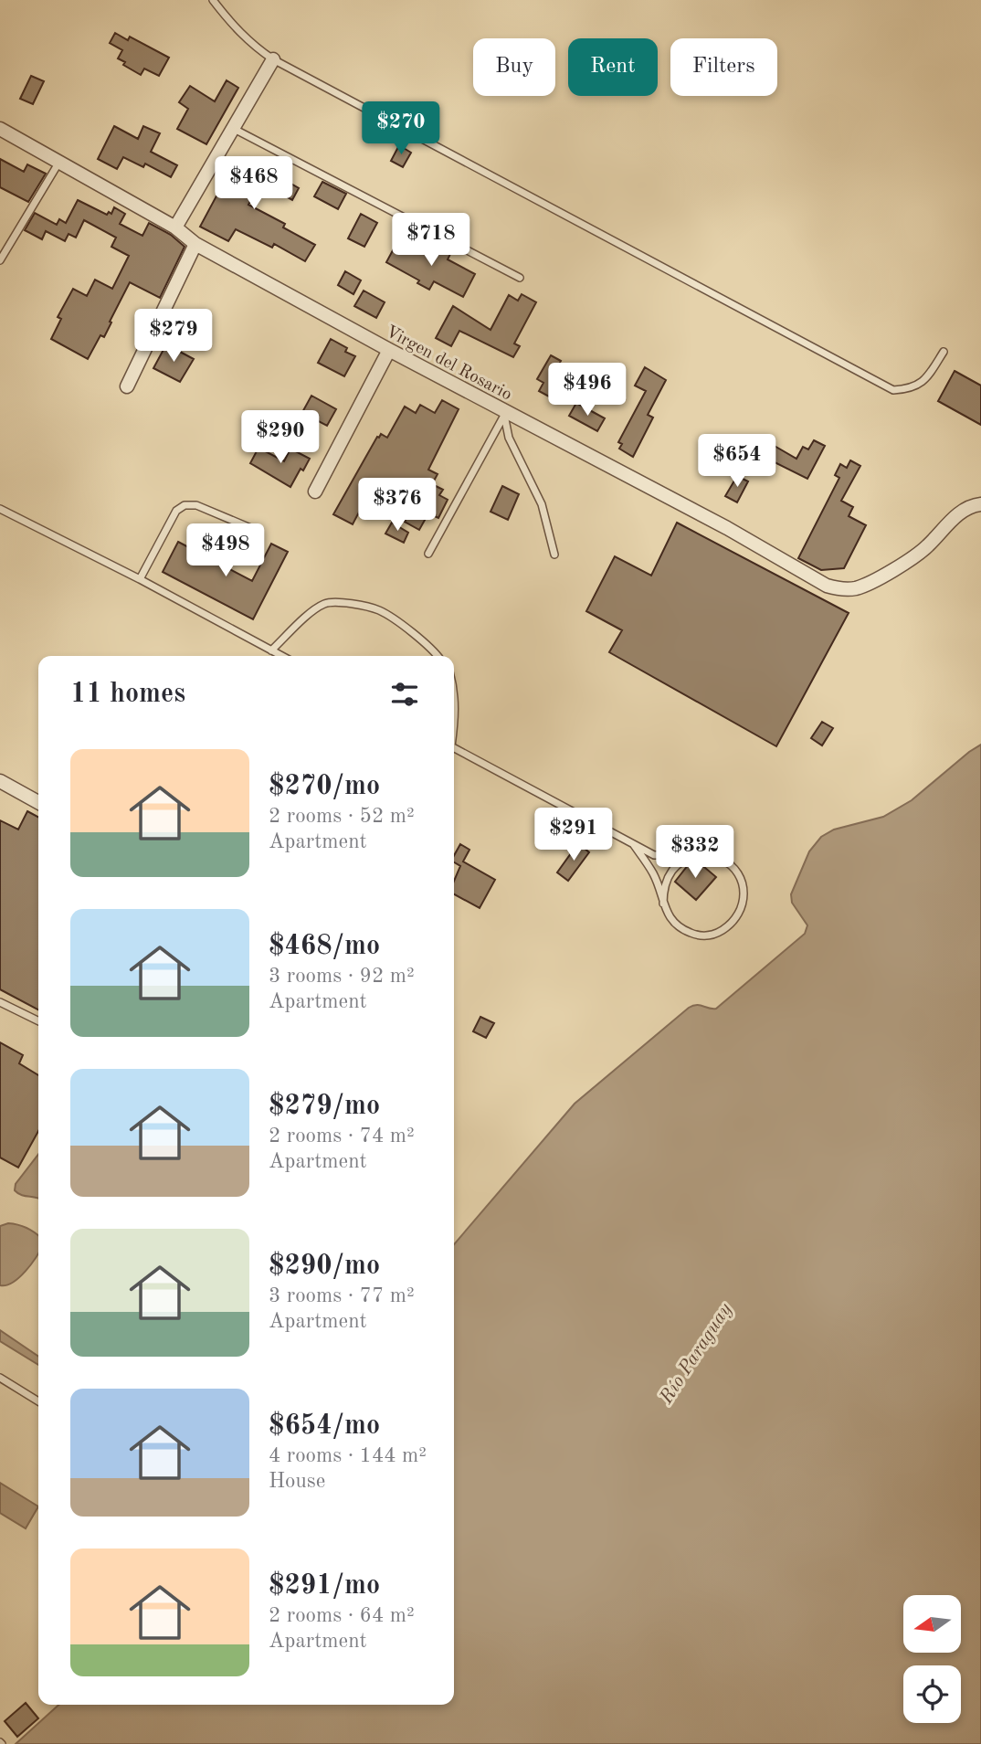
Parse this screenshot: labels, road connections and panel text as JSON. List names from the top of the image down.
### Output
{
  "streets": {
    "street": ["Virgen del Rosario"]
  },
  "water": ["Río Paraguay"],
  "north": "left",
  "page": {
    "chip": ["Buy", "Rent", "Filters"],
    "price": [
      "$270",
      "$468",
      "$718",
      "$279",
      "$496",
      "$290",
      "$654",
      "$376",
      "$498",
      "$291",
      "$332"
    ],
    "heading": "11 homes",
    "list": [
      {
        "name": "$270/mo",
        "note": "2 rooms · 52 m² · Apartment"
      },
      {
        "name": "$468/mo",
        "note": "3 rooms · 92 m² · Apartment"
      },
      {
        "name": "$279/mo",
        "note": "2 rooms · 74 m² · Apartment"
      },
      {
        "name": "$290/mo",
        "note": "3 rooms · 77 m² · Apartment"
      },
      {
        "name": "$654/mo",
        "note": "4 rooms · 144 m² · House"
      },
      {
        "name": "$291/mo",
        "note": "2 rooms · 64 m² · Apartment"
      }
    ]
  }
}
